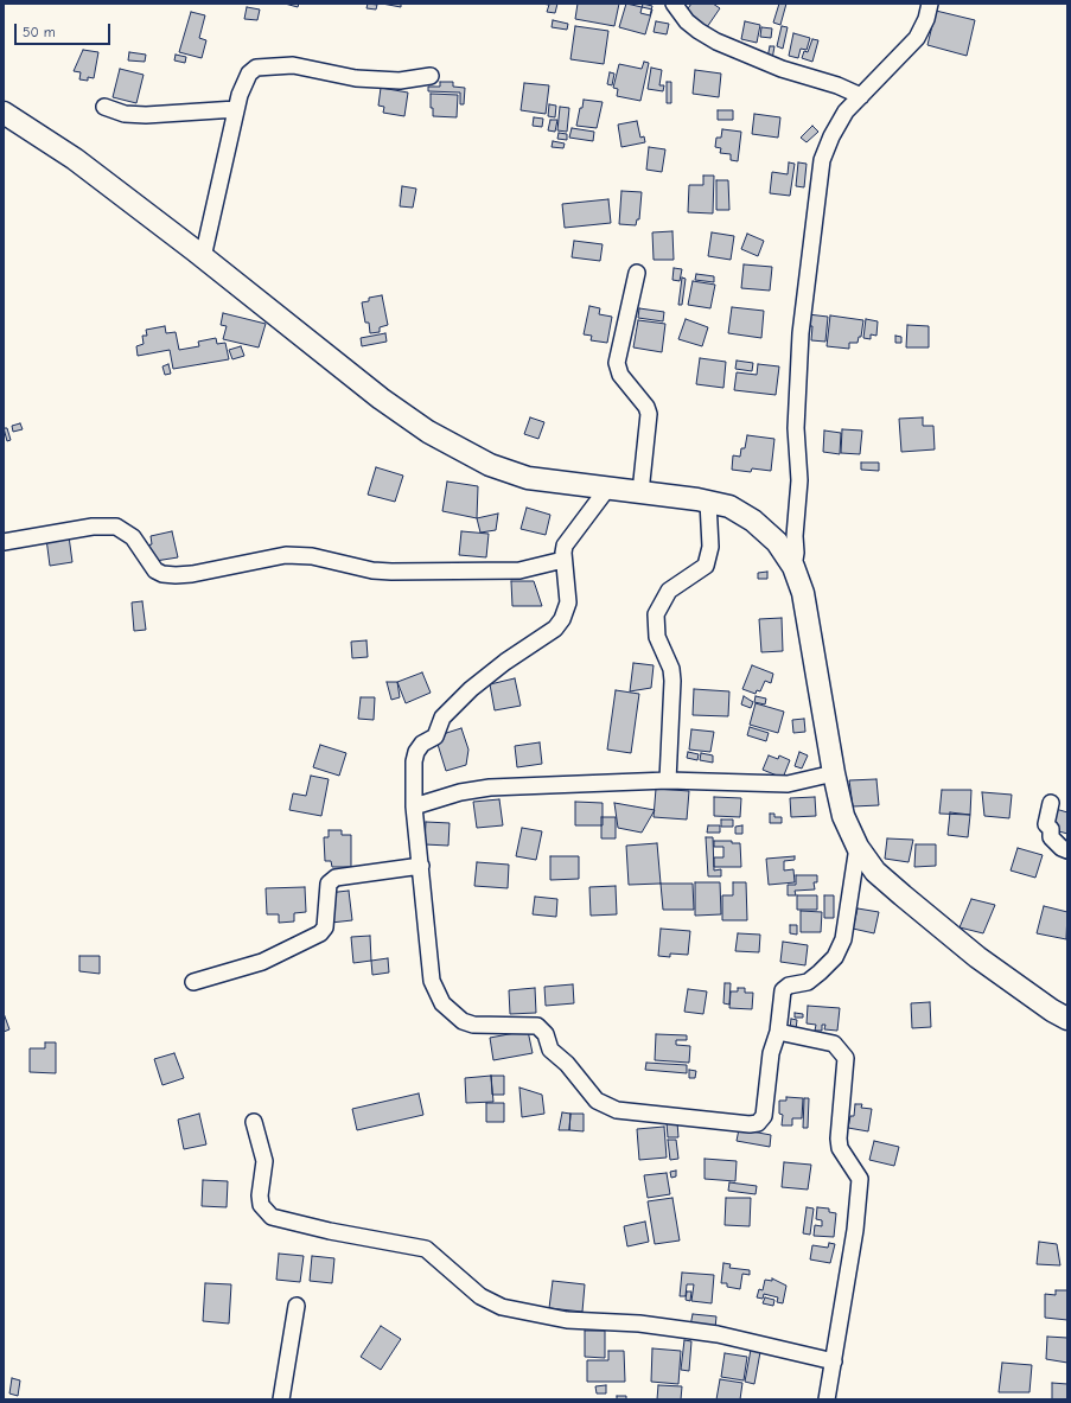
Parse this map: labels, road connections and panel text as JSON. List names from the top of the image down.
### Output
{
  "scale_bar": "50 m"
}
